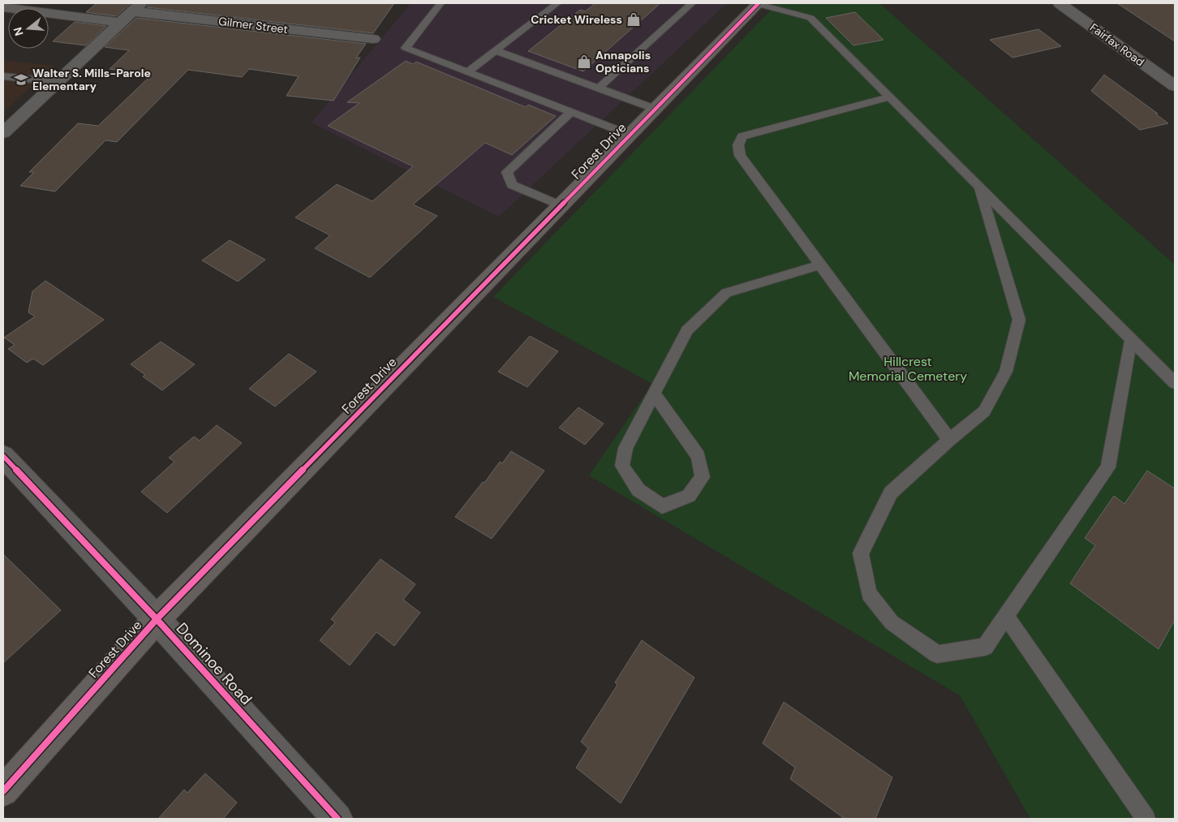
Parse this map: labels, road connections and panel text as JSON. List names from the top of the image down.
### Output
{
  "streets": {
    "street": [
      "Gilmer Street",
      "Fairfax Road",
      "Forest Drive",
      "Dominoe Road"
    ]
  },
  "crossings": [
    ["Forest Drive", "Dominoe Road"]
  ],
  "parks": ["Hillcrest Memorial Cemetery"],
  "places": {
    "shop": ["Cricket Wireless", "Annapolis Opticians"],
    "school or university": ["Walter S. Mills-Parole Elementary"]
  },
  "north": "left"
}
